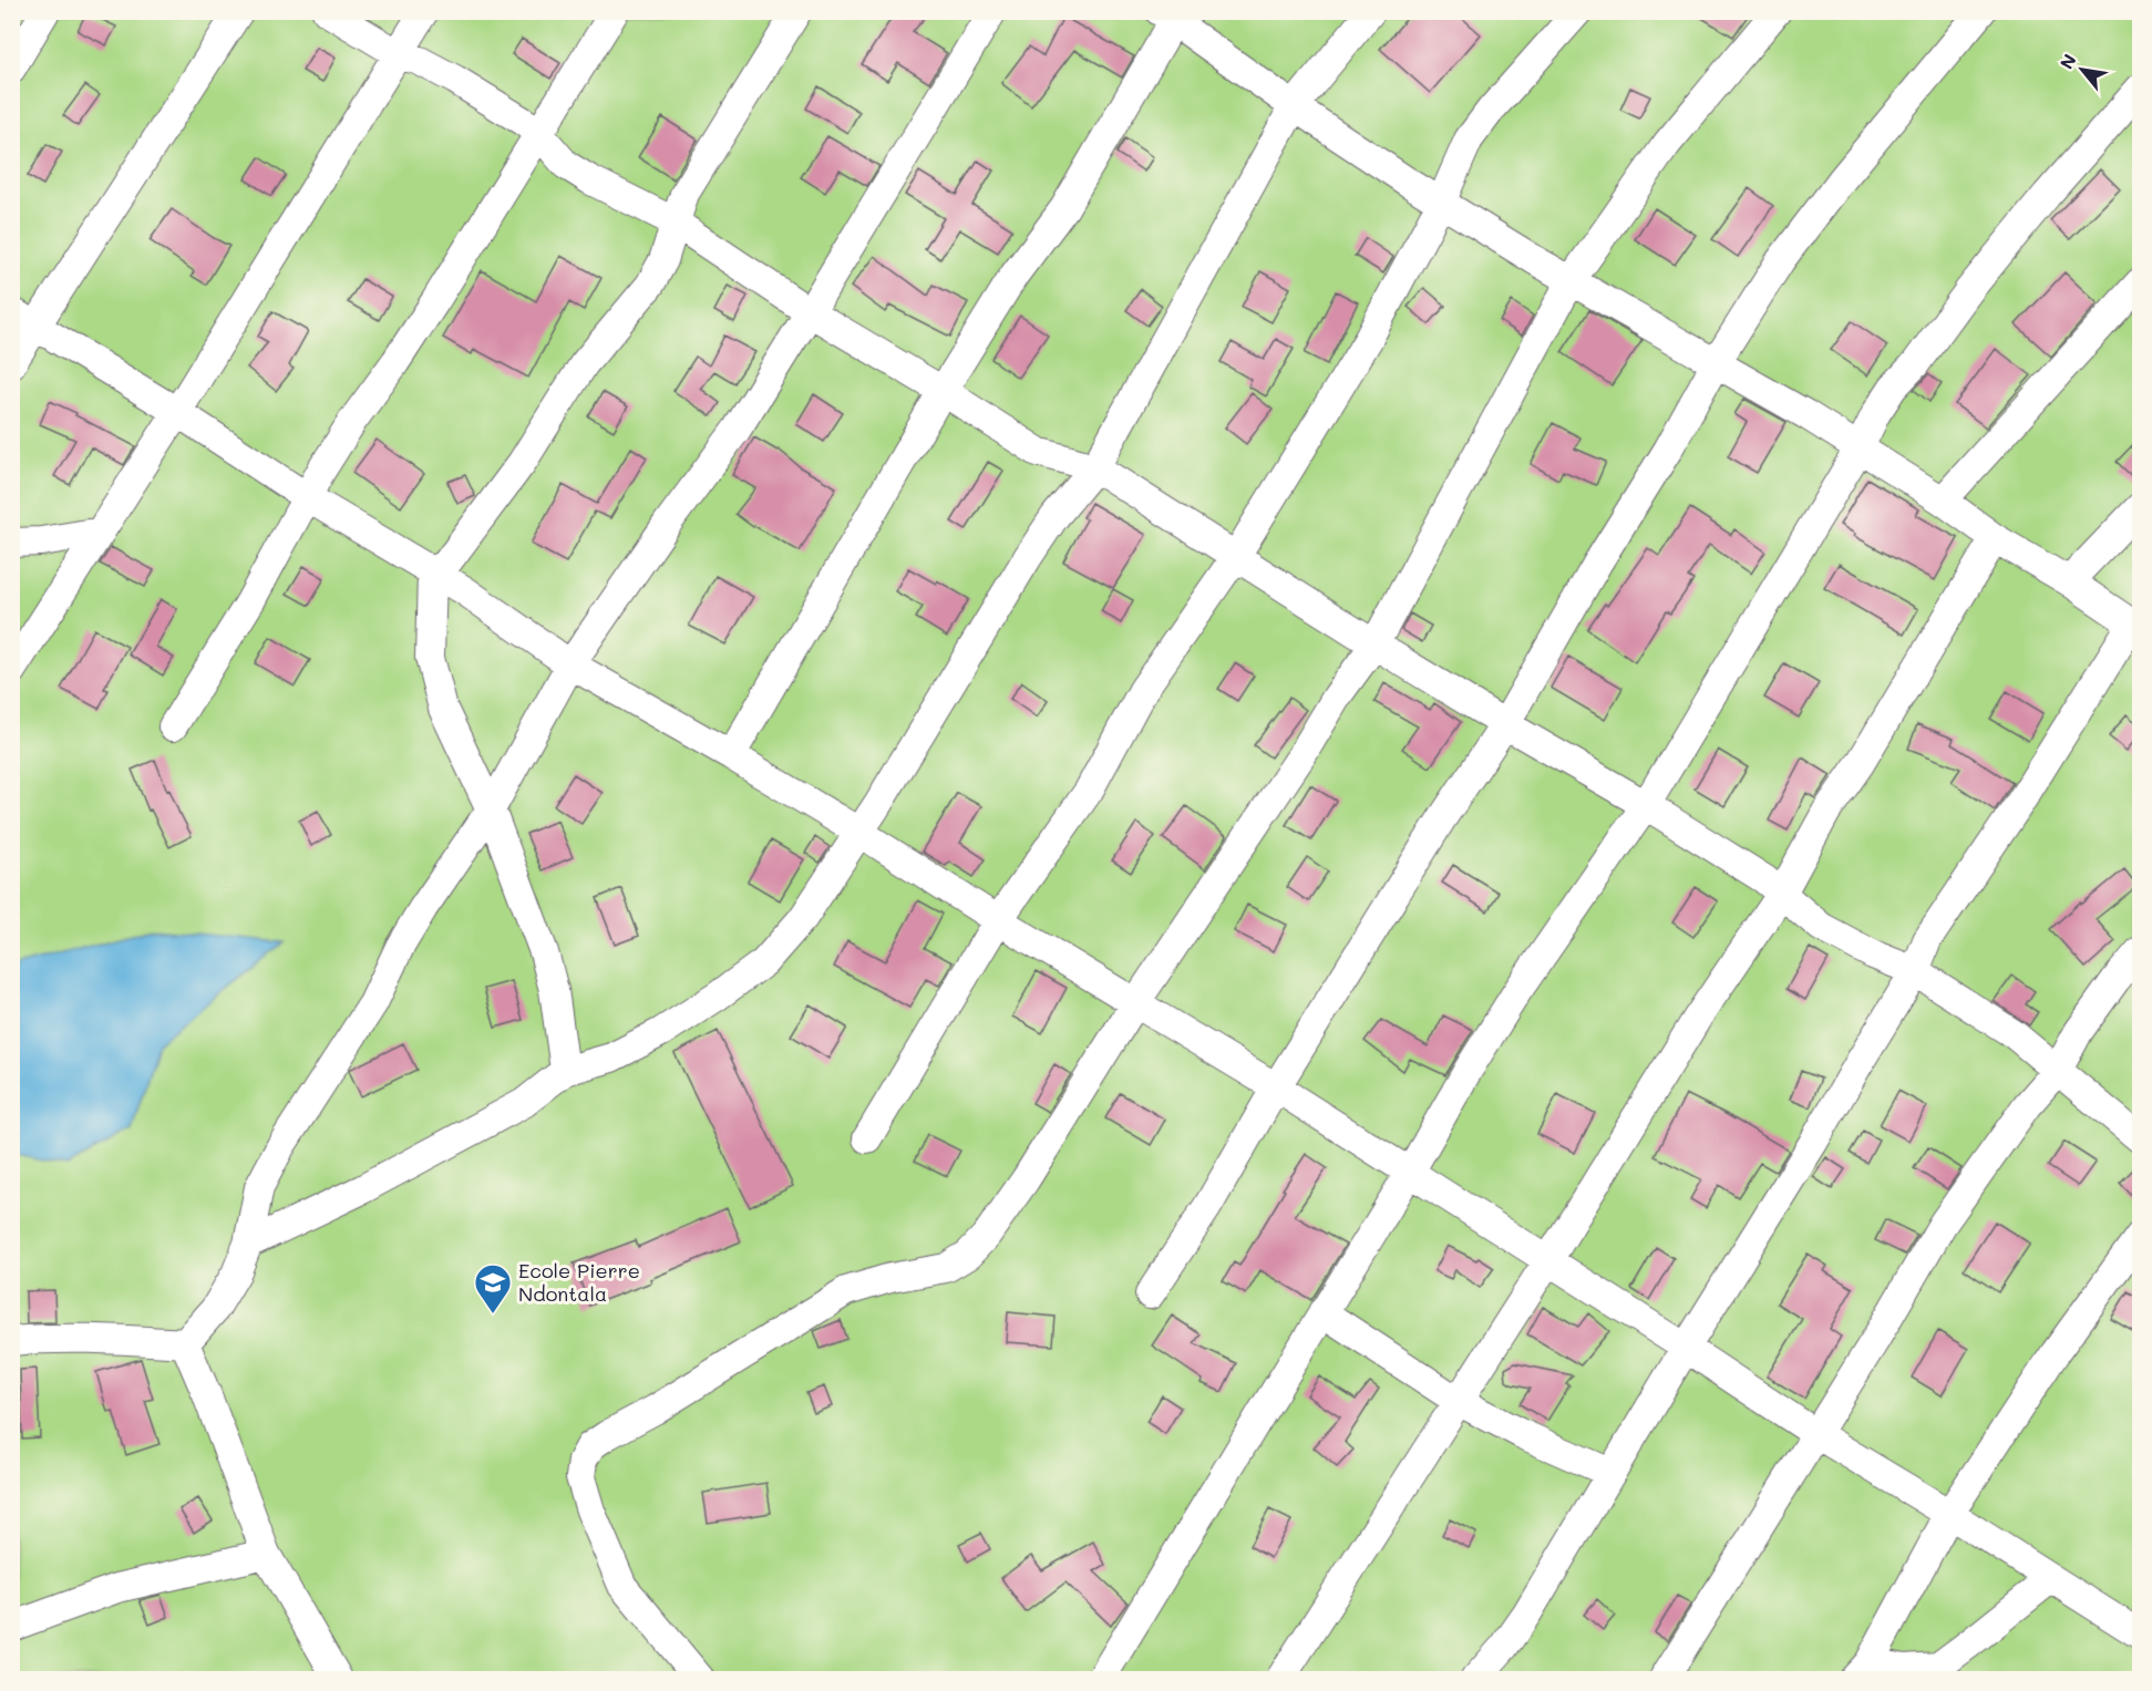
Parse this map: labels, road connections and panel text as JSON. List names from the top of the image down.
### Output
{
  "places": {
    "school or university": ["Ecole Pierre Ndontala"]
  },
  "north": "top left"
}
